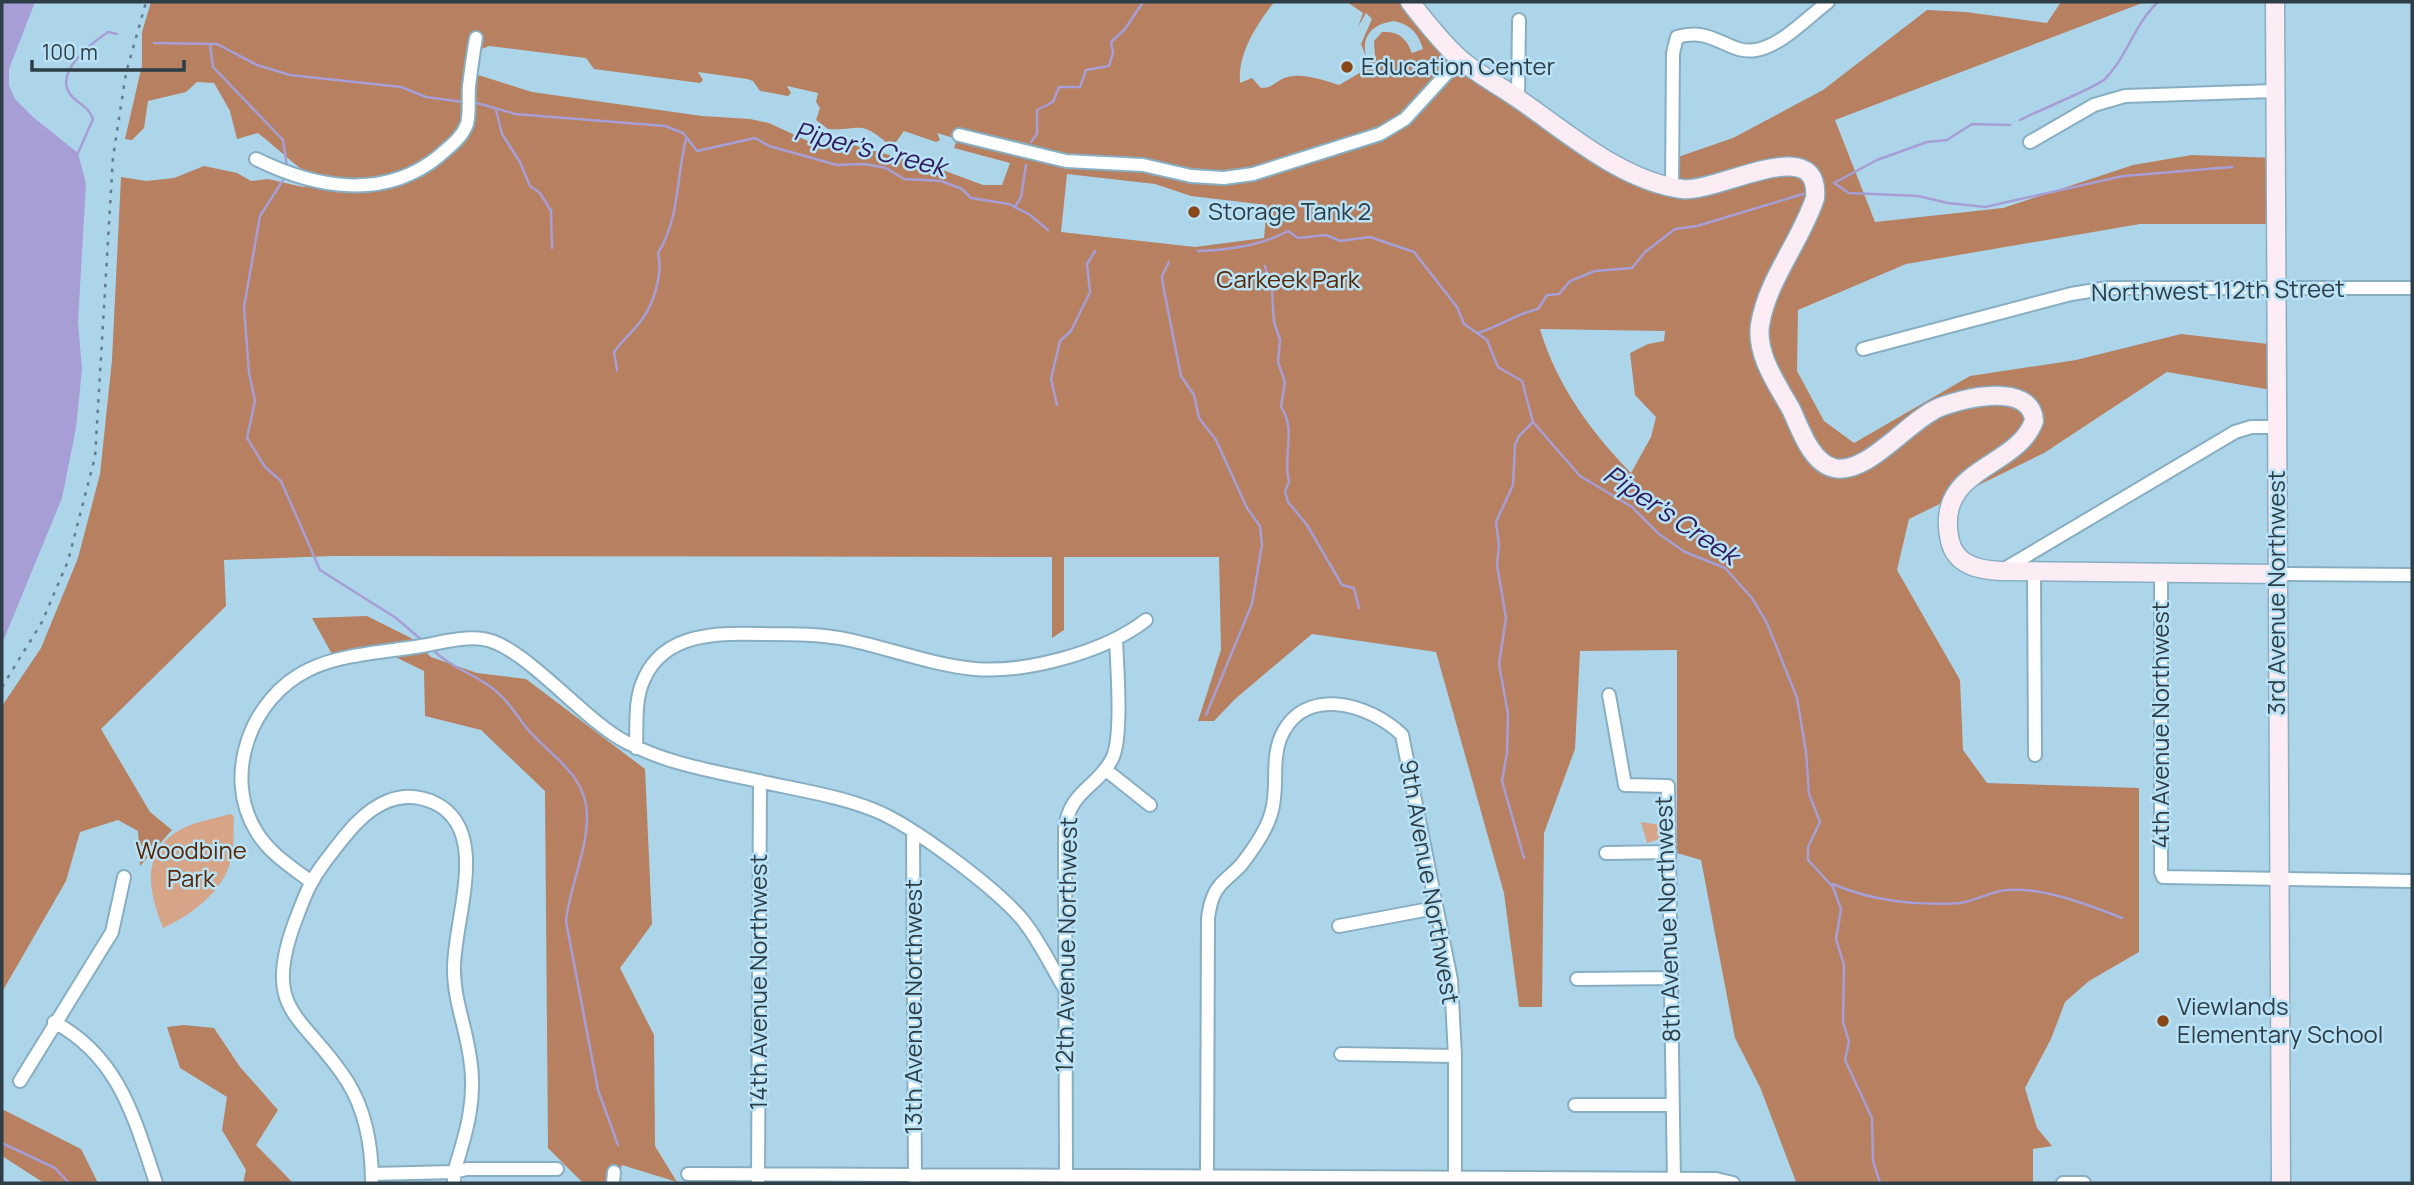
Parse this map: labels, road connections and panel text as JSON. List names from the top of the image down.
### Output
{
  "streets": {
    "street": [
      "Northwest 112th Street",
      "3rd Avenue Northwest",
      "4th Avenue Northwest",
      "9th Avenue Northwest",
      "8th Avenue Northwest",
      "12th Avenue Northwest",
      "14th Avenue Northwest",
      "13th Avenue Northwest"
    ]
  },
  "crossings": [
    ["Northwest 112th Street", "3rd Avenue Northwest"],
    ["3rd Avenue Northwest", "4th Avenue Northwest"]
  ],
  "water": ["Piper's Creek"],
  "parks": ["Carkeek Park", "Woodbine Park"],
  "places": ["Education Center", "Storage Tank 2", "Viewlands Elementary School"],
  "scale_bar": "100 m"
}
